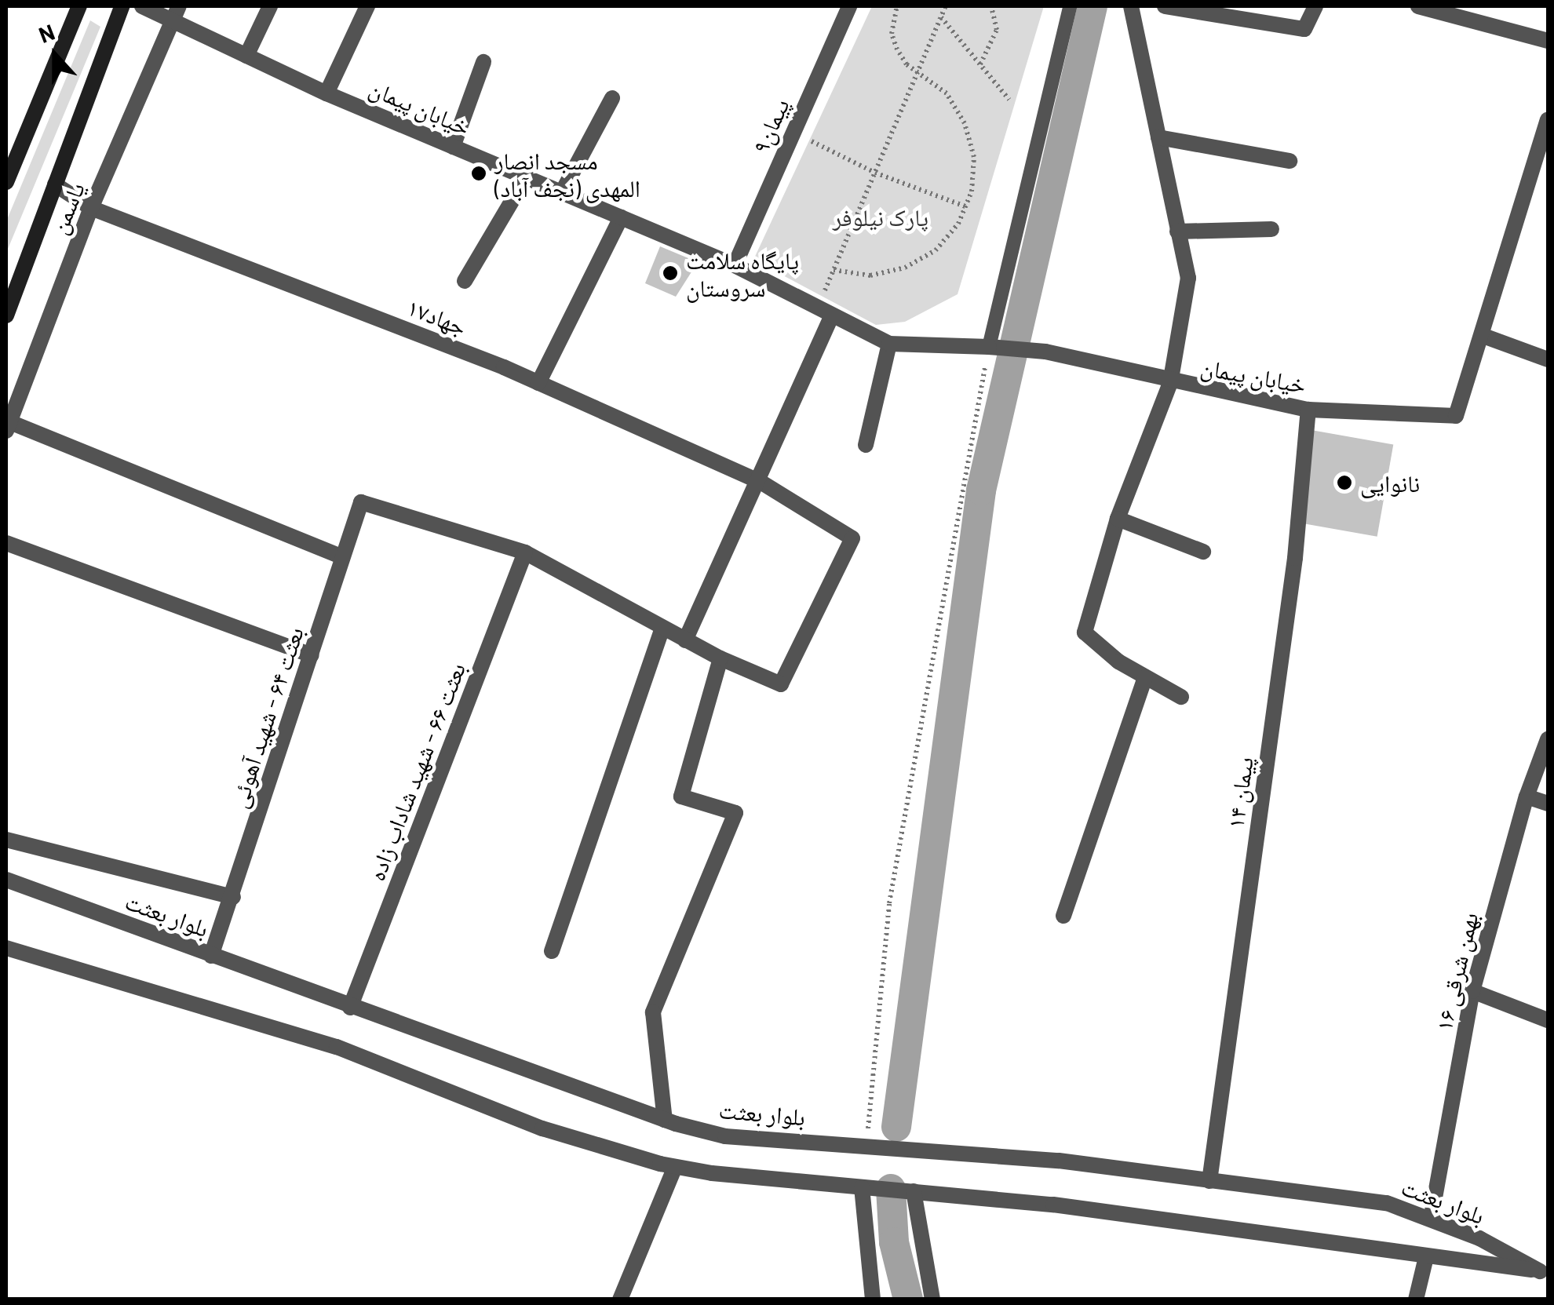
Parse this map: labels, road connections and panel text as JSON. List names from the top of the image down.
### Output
{
  "streets": {
    "street": [
      "خیابان پیمان",
      "پیمان۹",
      "یاسمن",
      "جهاد۱۷",
      "بعثت ۶۴ - شهید آهوئی",
      "بعثت ۶۶ - شهید شاداب زاده",
      "پیمان ۱۴",
      "بلوار بعثت",
      "بهمن شرقی ۱۶"
    ]
  },
  "crossings": [
    ["خیابان پیمان", "پیمان۹"],
    ["خیابان پیمان", "یاسمن"],
    ["خیابان پیمان", "پیمان ۱۴"],
    ["یاسمن", "جهاد۱۷"],
    ["بعثت ۶۴ - شهید آهوئی", "بعثت ۶۶ - شهید شاداب زاده"],
    ["بعثت ۶۴ - شهید آهوئی", "بلوار بعثت"],
    ["بعثت ۶۶ - شهید شاداب زاده", "بلوار بعثت"],
    ["پیمان ۱۴", "بلوار بعثت"],
    ["بلوار بعثت", "بهمن شرقی ۱۶"]
  ],
  "parks": ["پارک نیلوفر"],
  "places": ["مسجد انصار المهدی (نجف آباد)", "پایگاه سلامت سروستان", "نانوایی"],
  "north": "top"
}
